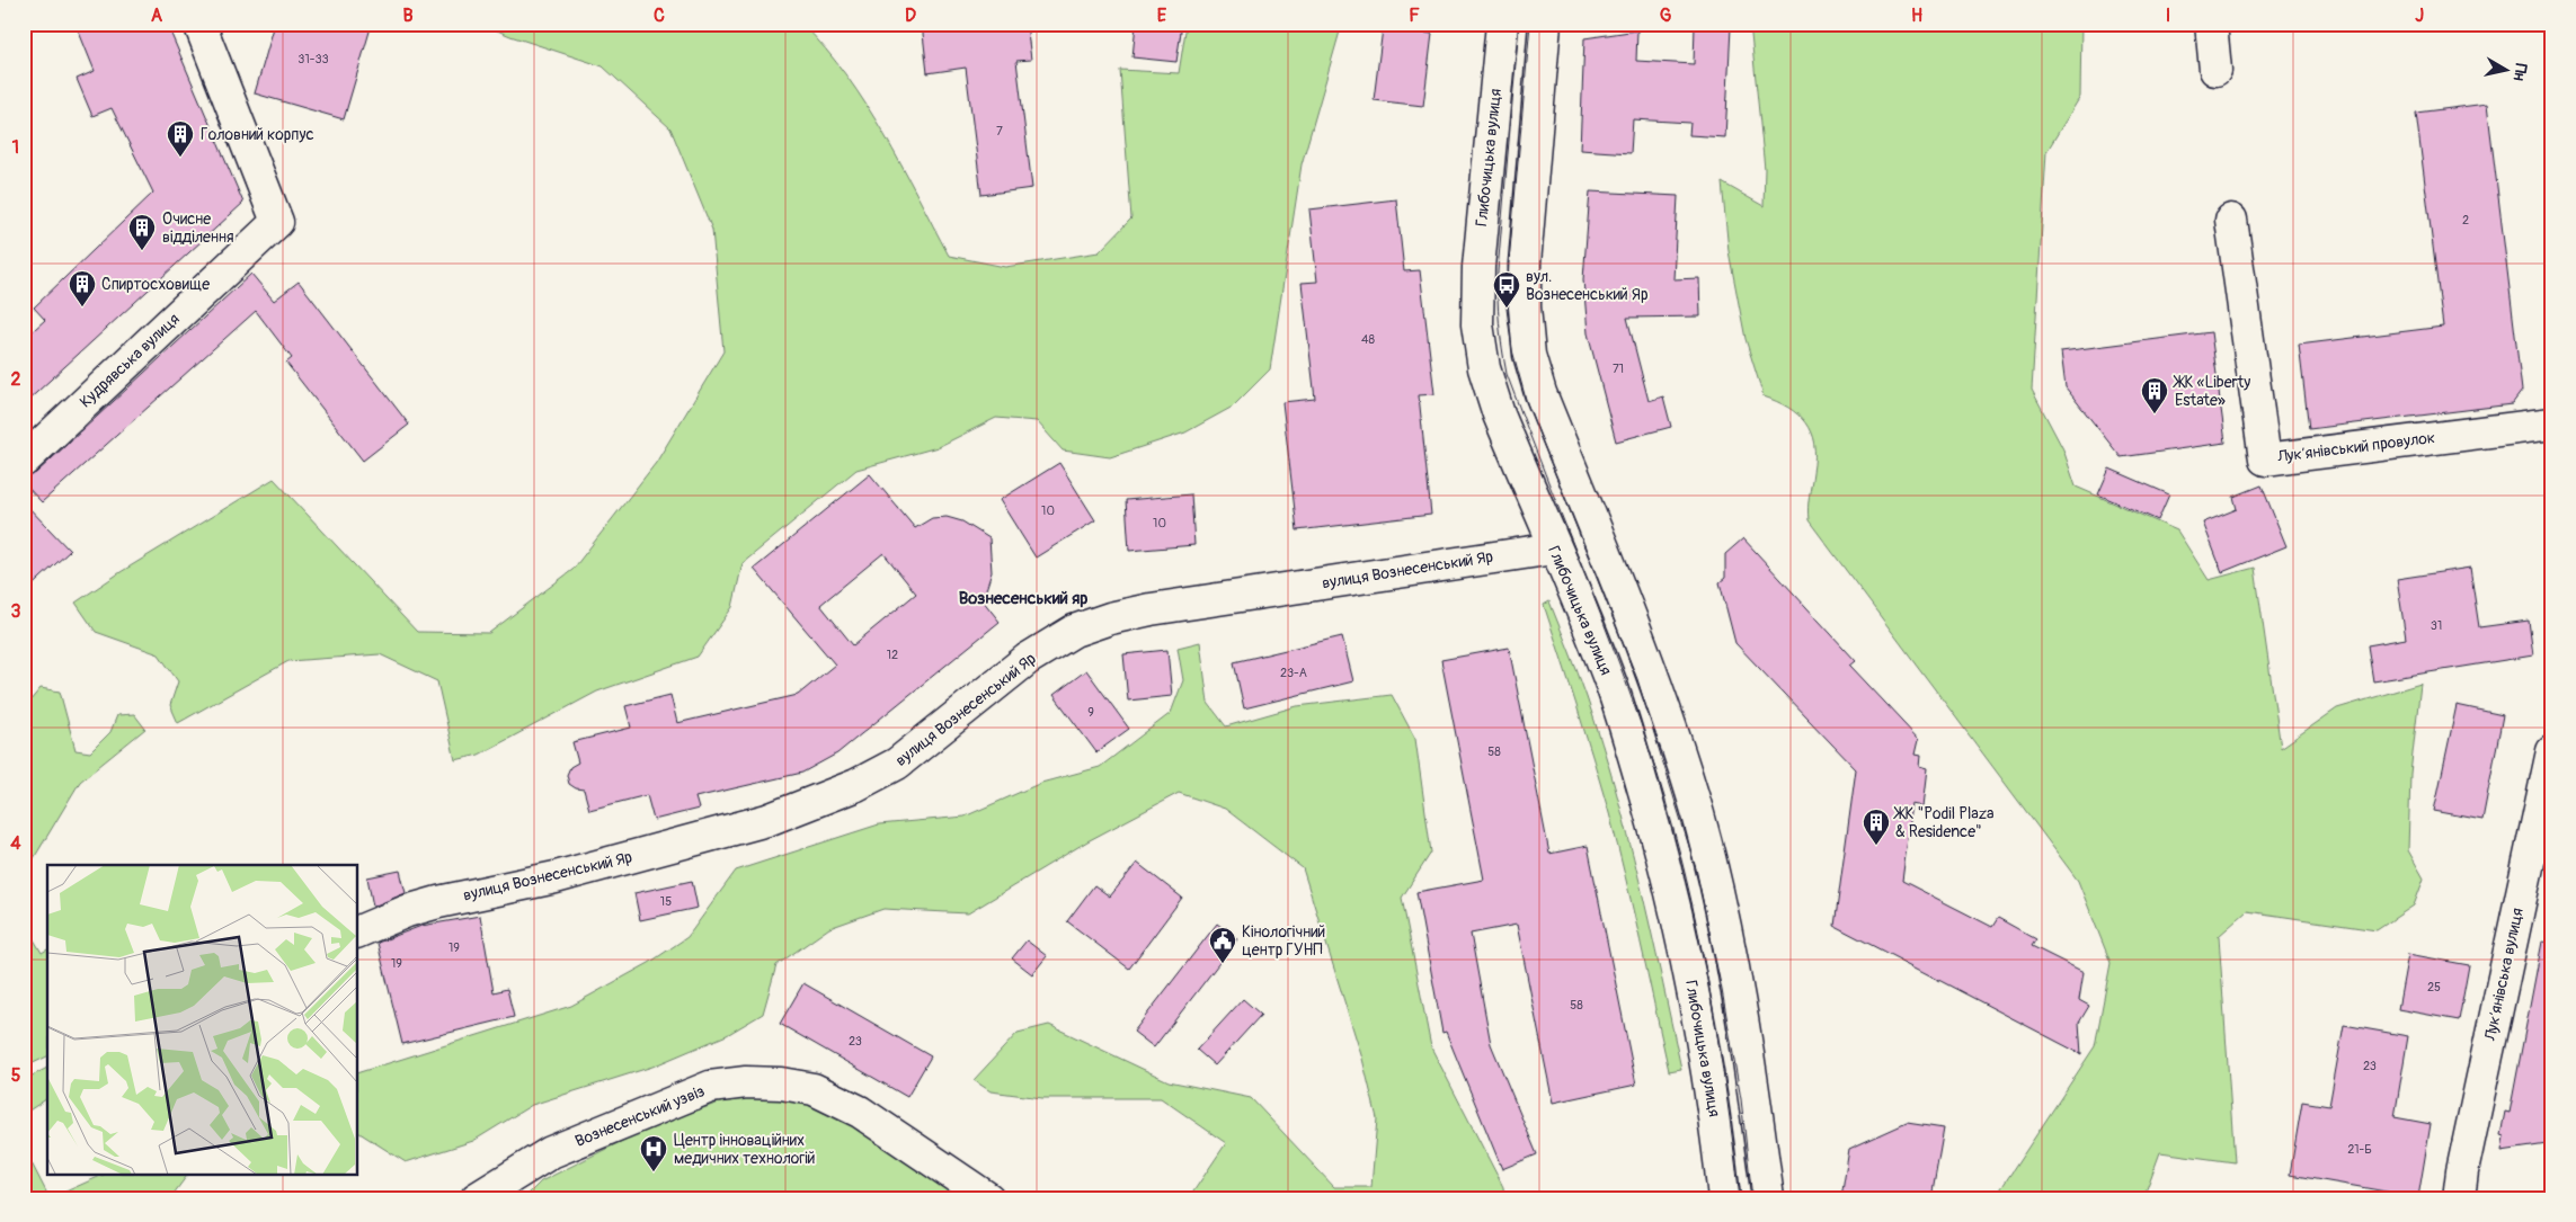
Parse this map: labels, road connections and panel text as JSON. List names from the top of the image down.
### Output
{
  "streets": {
    "street": [
      "Глибочицька вулиця",
      "Кудрявська вулиця",
      "Лукʼянівський провулок",
      "вулиця Вознесенський Яр",
      "Лукʼянівська вулиця",
      "Вознесенський узвіз"
    ]
  },
  "crossings": [
    ["Глибочицька вулиця", "вулиця Вознесенський Яр"]
  ],
  "districts": ["Вознесенський яр"],
  "places": {
    "building": [
      "Головний корпус",
      "Очисне відділення",
      "Спиртосховище",
      "ЖК «Liberty Estate»",
      "ЖК \"Podil Plaza & Residence\""
    ],
    "bus stop": ["вул. Вознесенський Яр"],
    "public building": ["Кінологічний центр ГУНП"],
    "hospital": ["Центр інноваційних медичних технологій"]
  },
  "house_numbers": [
    "31-33",
    "7",
    "2",
    "48",
    "71",
    "10",
    "10",
    "31",
    "12",
    "23-А",
    "9",
    "58",
    "15",
    "19",
    "19",
    "25",
    "58",
    "23",
    "23",
    "21-Б"
  ],
  "north": "right",
  "grid": {
    "columns": [
      "A",
      "B",
      "C",
      "D",
      "E",
      "F",
      "G",
      "H",
      "I",
      "J"
    ],
    "rows": [
      "1",
      "2",
      "3",
      "4",
      "5"
    ]
  }
}
